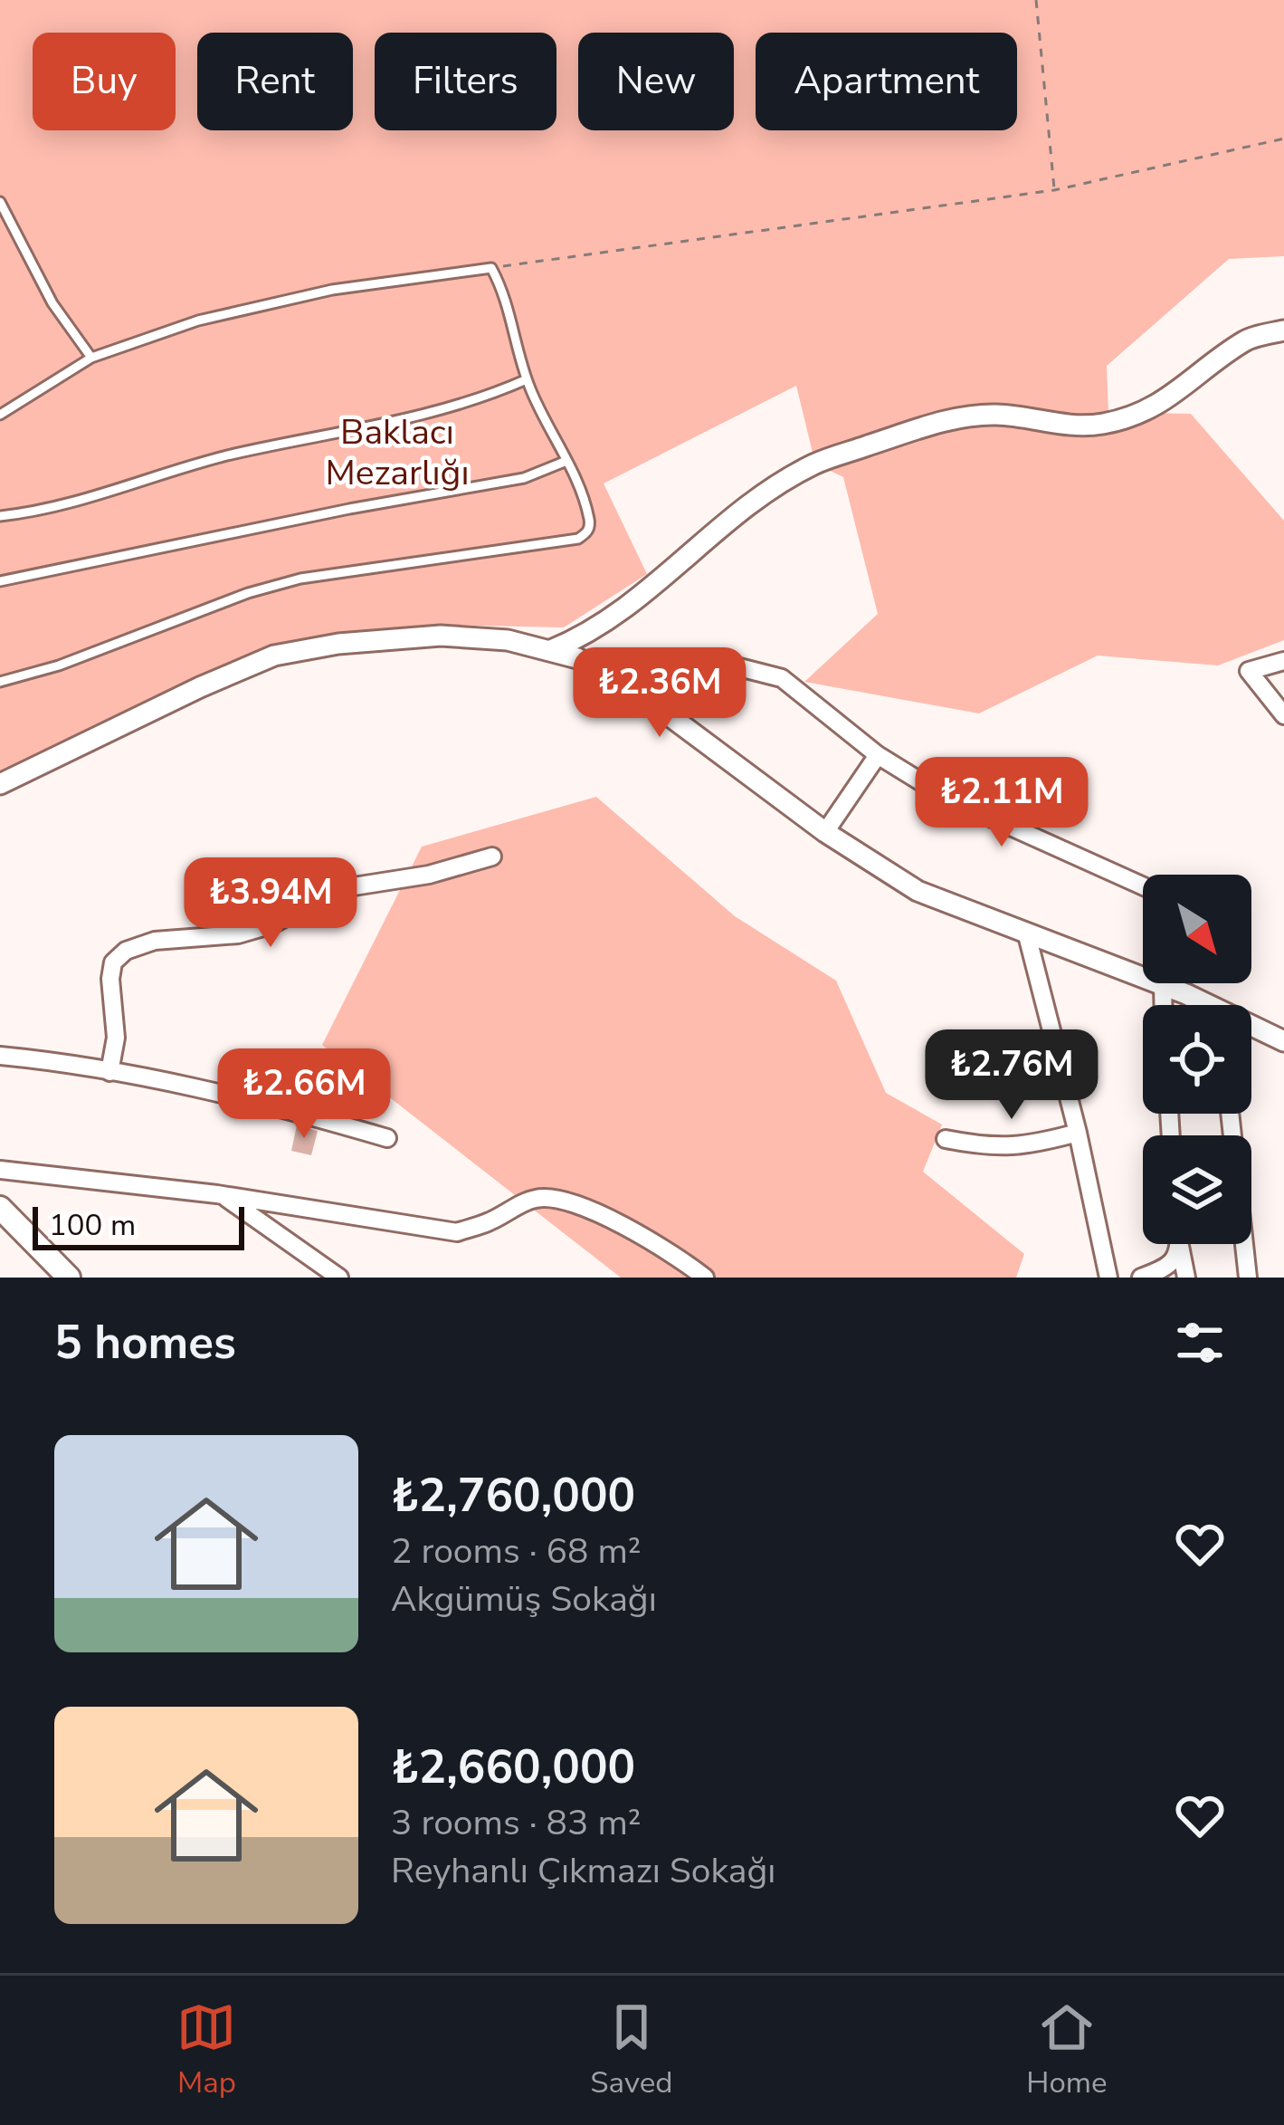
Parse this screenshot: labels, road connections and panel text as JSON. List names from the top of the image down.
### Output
{
  "parks": ["Baklacı Mezarlığı"],
  "scale_bar": "100 m",
  "north": "bottom right",
  "page": {
    "chip": [
      "Buy",
      "Rent",
      "Filters",
      "New",
      "Apartment"
    ],
    "price": [
      "₺2.36M",
      "₺2.11M",
      "₺3.94M",
      "₺2.76M",
      "₺2.66M"
    ],
    "scale": "100 m",
    "heading": "5 homes",
    "list": [
      {
        "name": "₺2,760,000",
        "note": "2 rooms · 68 m² · Akgümüş Sokağı"
      },
      {
        "name": "₺2,660,000",
        "note": "3 rooms · 83 m² · Reyhanlı Çıkmazı Sokağı"
      }
    ],
    "tabs": ["Map", "Saved", "Home"]
  }
}
